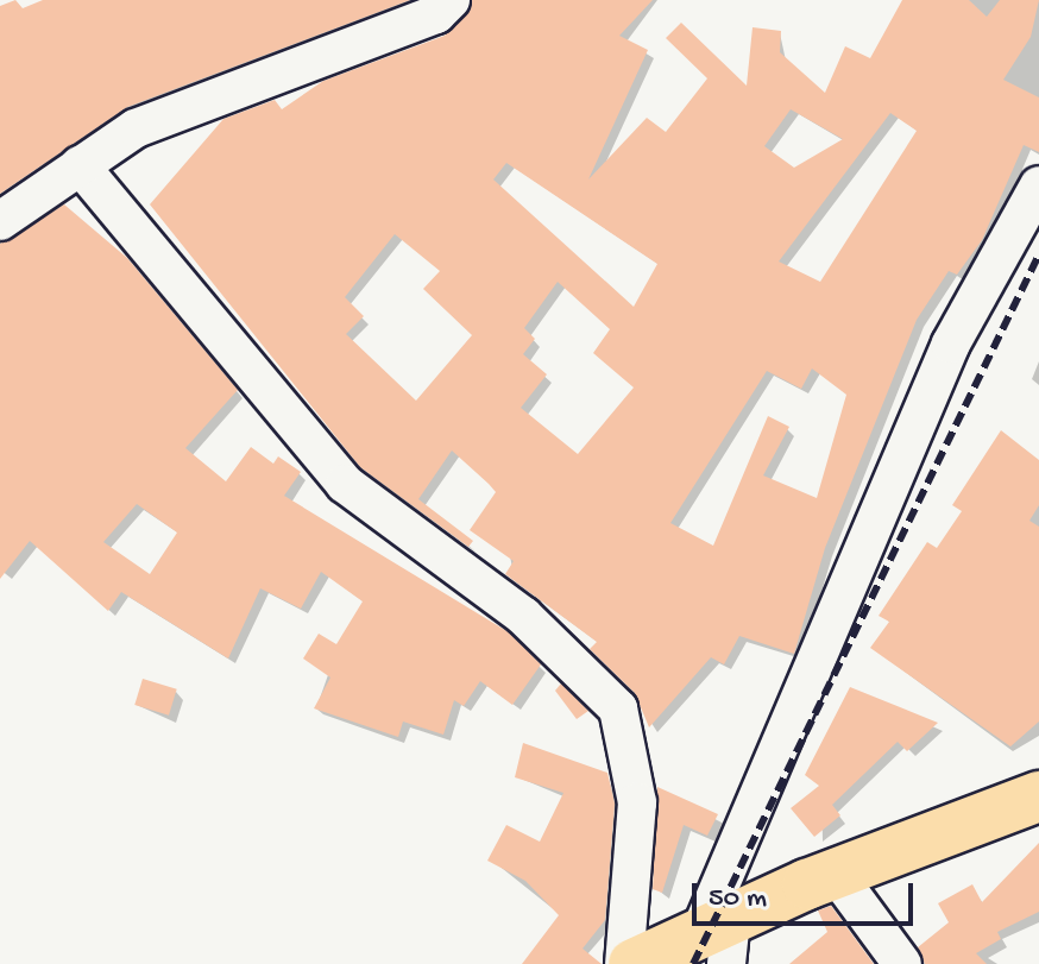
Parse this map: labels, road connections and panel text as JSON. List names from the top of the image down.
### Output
{
  "scale_bar": "50 m"
}
